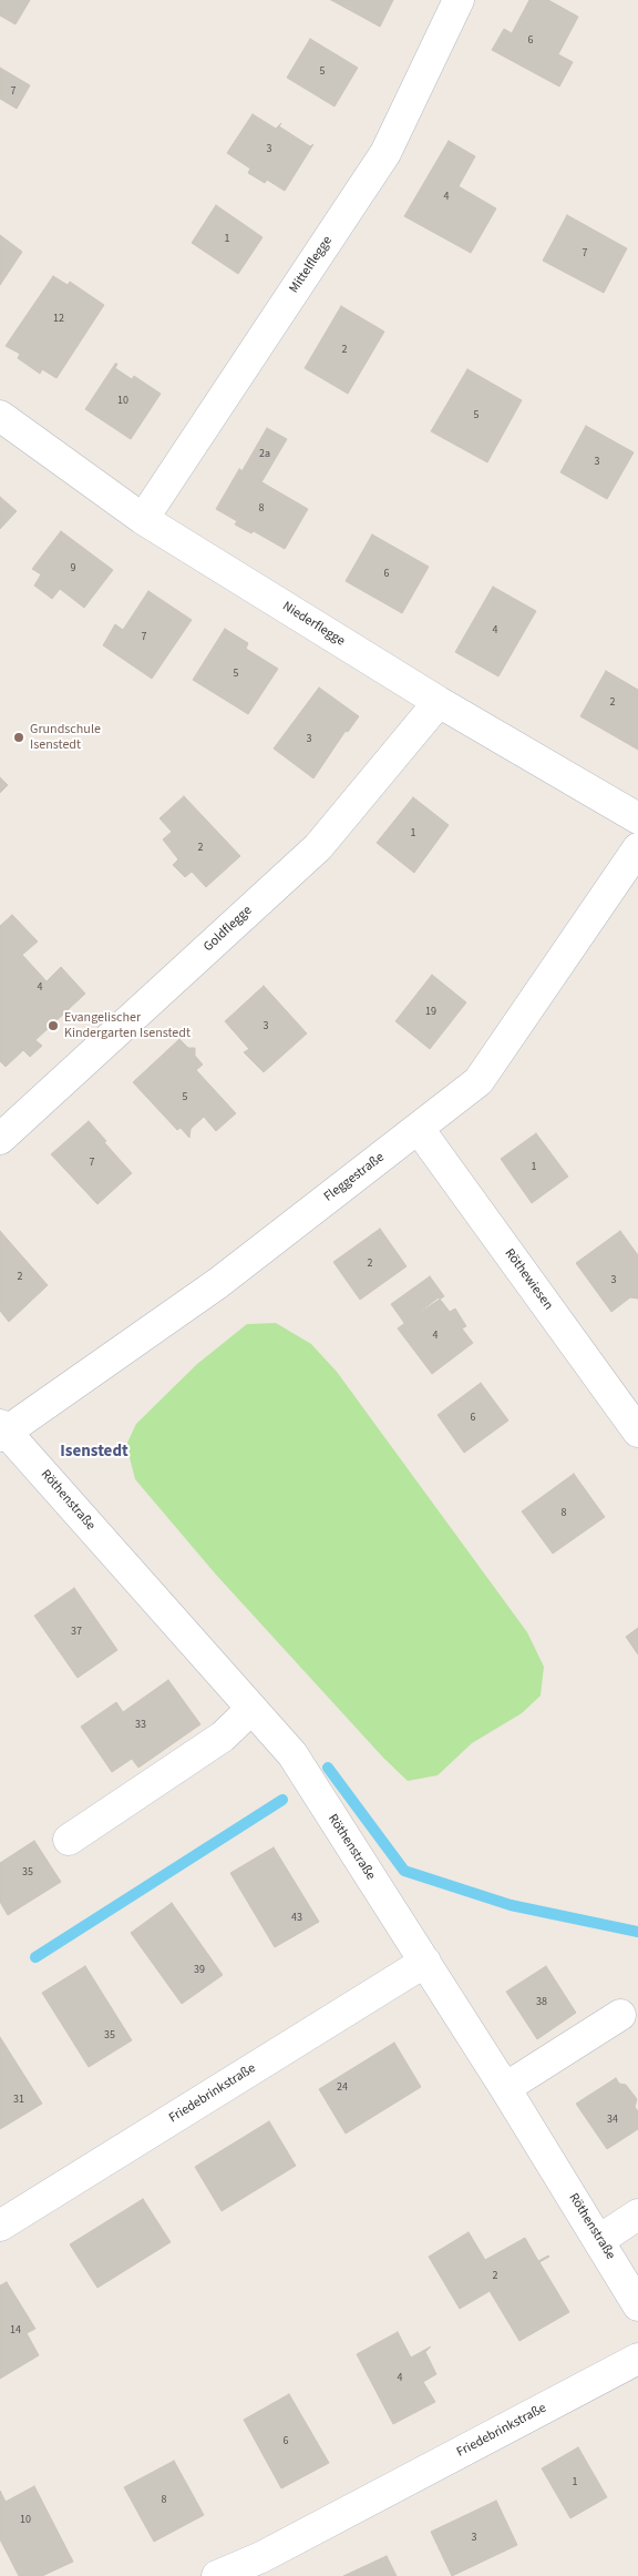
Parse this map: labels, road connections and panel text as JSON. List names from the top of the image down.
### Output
{
  "streets": {
    "street": [
      "Mittelflegge",
      "Niederflegge",
      "Goldflegge",
      "Fleggestraße",
      "Röthewiesen",
      "Röthenstraße",
      "Friedebrinkstraße"
    ]
  },
  "crossings": [
    ["Mittelflegge", "Niederflegge"],
    ["Niederflegge", "Goldflegge"],
    ["Fleggestraße", "Röthewiesen"],
    ["Fleggestraße", "Röthenstraße"],
    ["Röthenstraße", "Friedebrinkstraße"]
  ],
  "districts": ["Isenstedt"],
  "places": ["Grundschule Isenstedt", "Evangelischer Kindergarten Isenstedt"],
  "house_numbers": [
    "6",
    "5",
    "7",
    "3",
    "4",
    "1",
    "7",
    "12",
    "2",
    "10",
    "5",
    "2a",
    "3",
    "8",
    "9",
    "6",
    "4",
    "7",
    "5",
    "2",
    "3",
    "1",
    "2",
    "4",
    "19",
    "3",
    "5",
    "7",
    "1",
    "2",
    "2",
    "3",
    "4",
    "6",
    "8",
    "37",
    "33",
    "35",
    "43",
    "39",
    "38",
    "35",
    "24",
    "31",
    "34",
    "2",
    "14",
    "4",
    "6",
    "1",
    "8",
    "10",
    "3"
  ]
}
